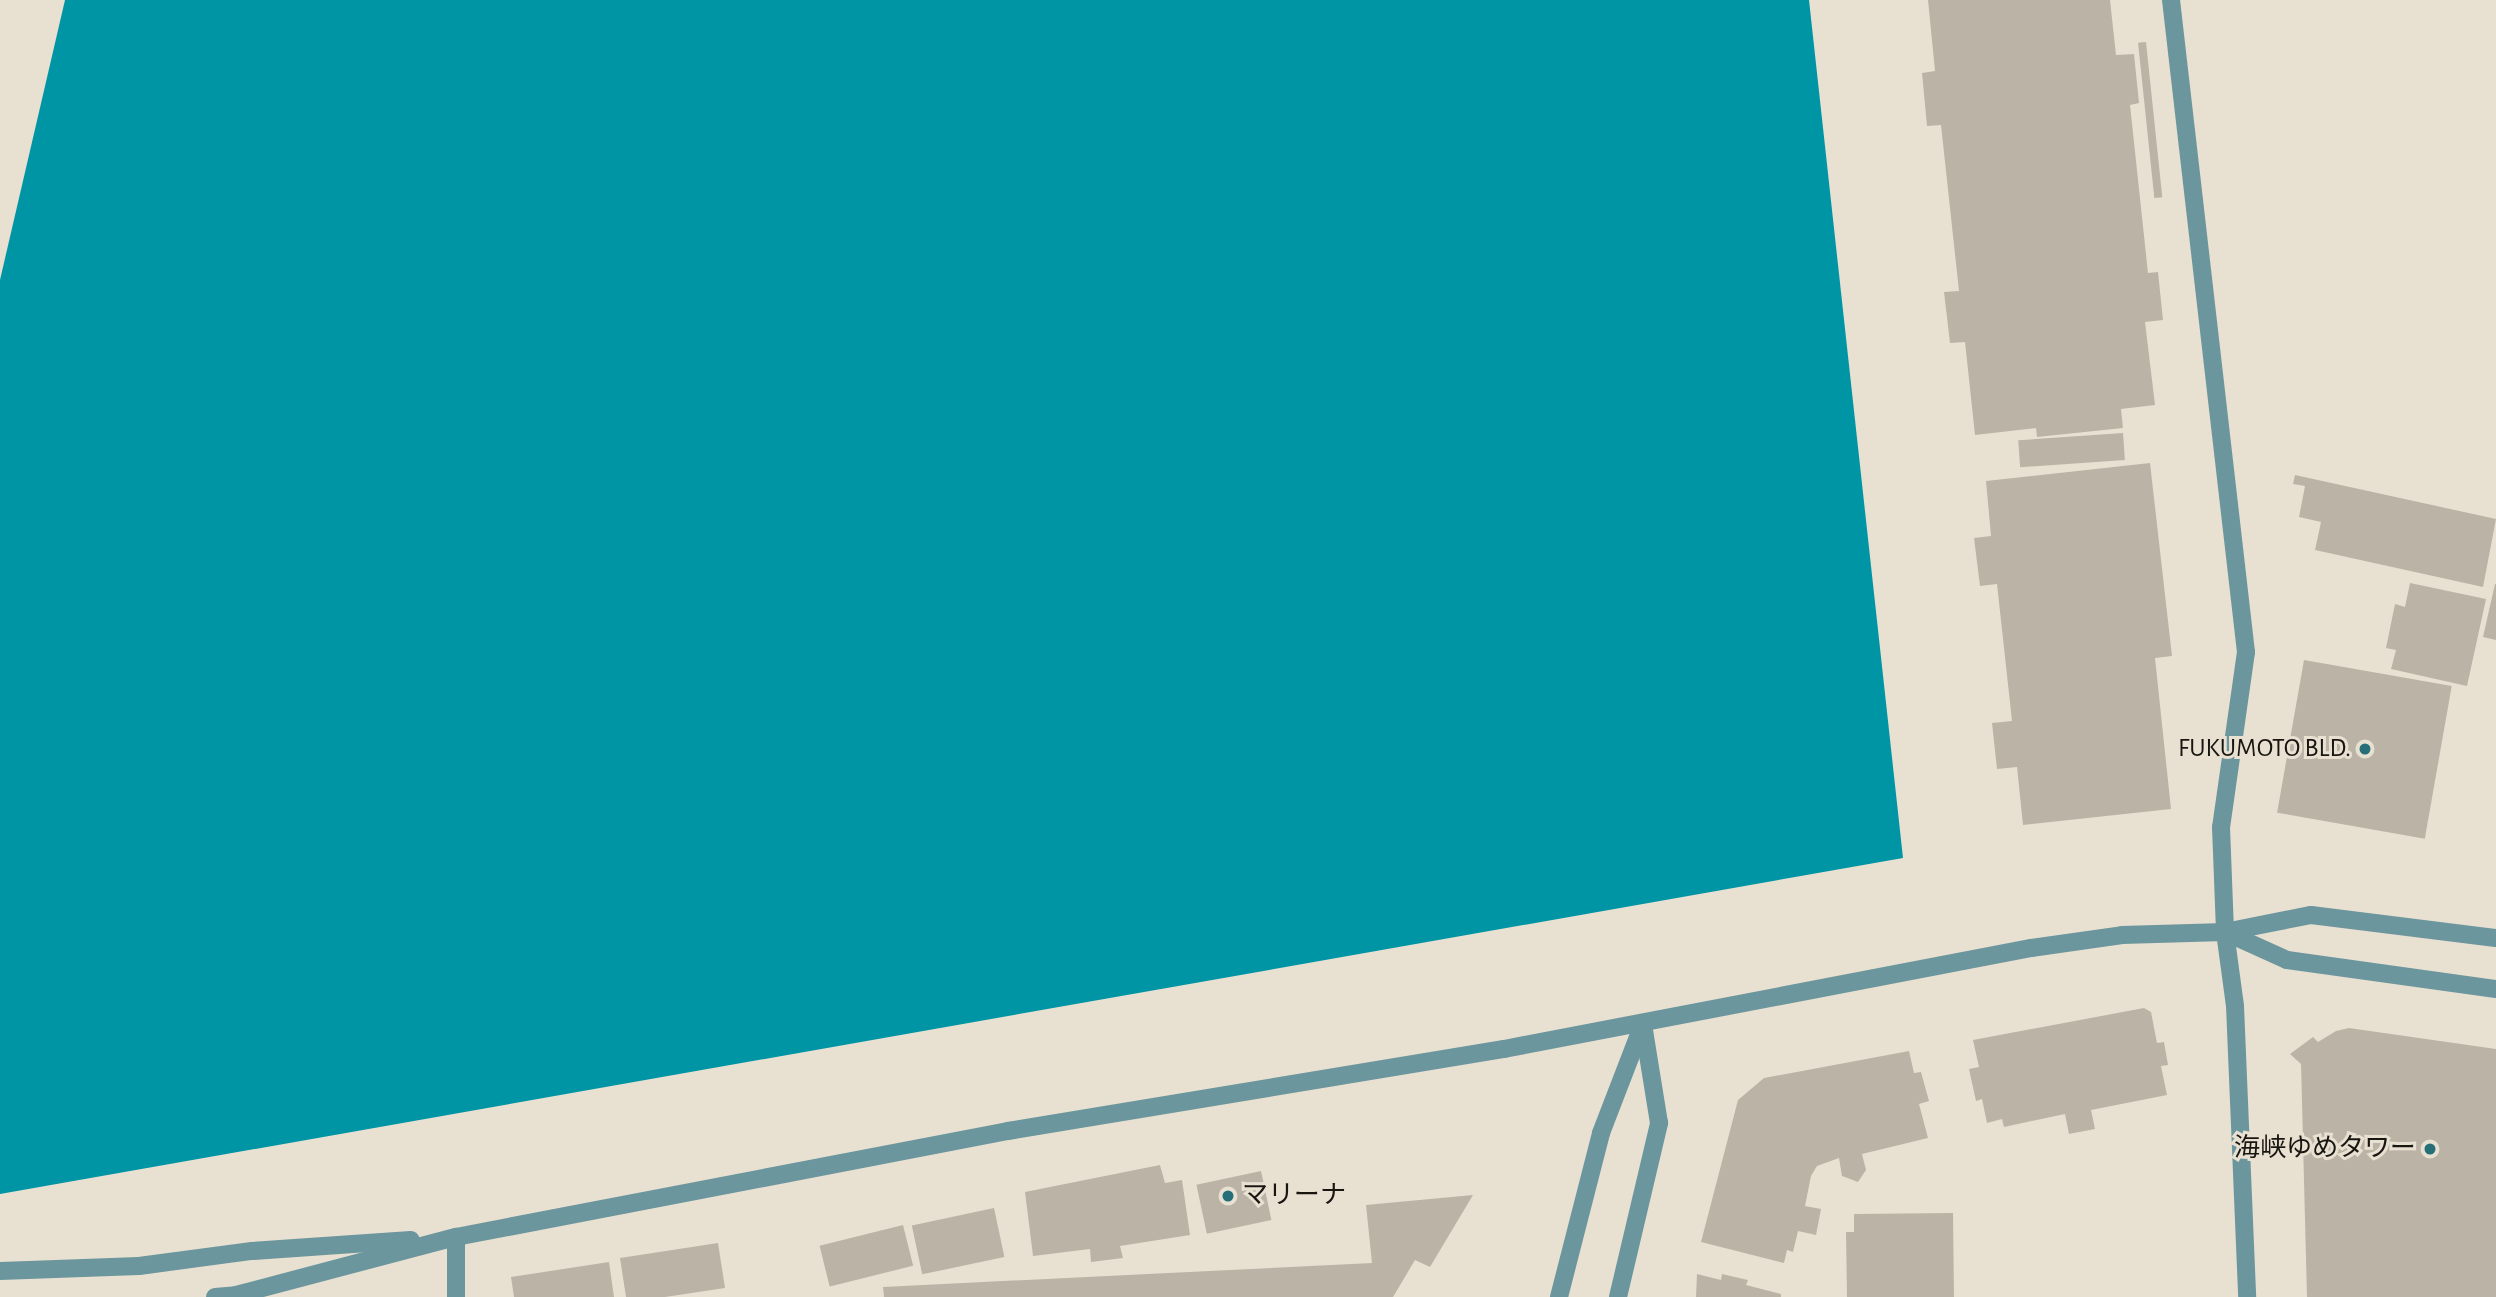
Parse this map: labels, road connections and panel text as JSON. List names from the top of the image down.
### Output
{
  "places": ["FUKUMOTO BLD.", "海峡ゆめタワー", "マリーナ"]
}
